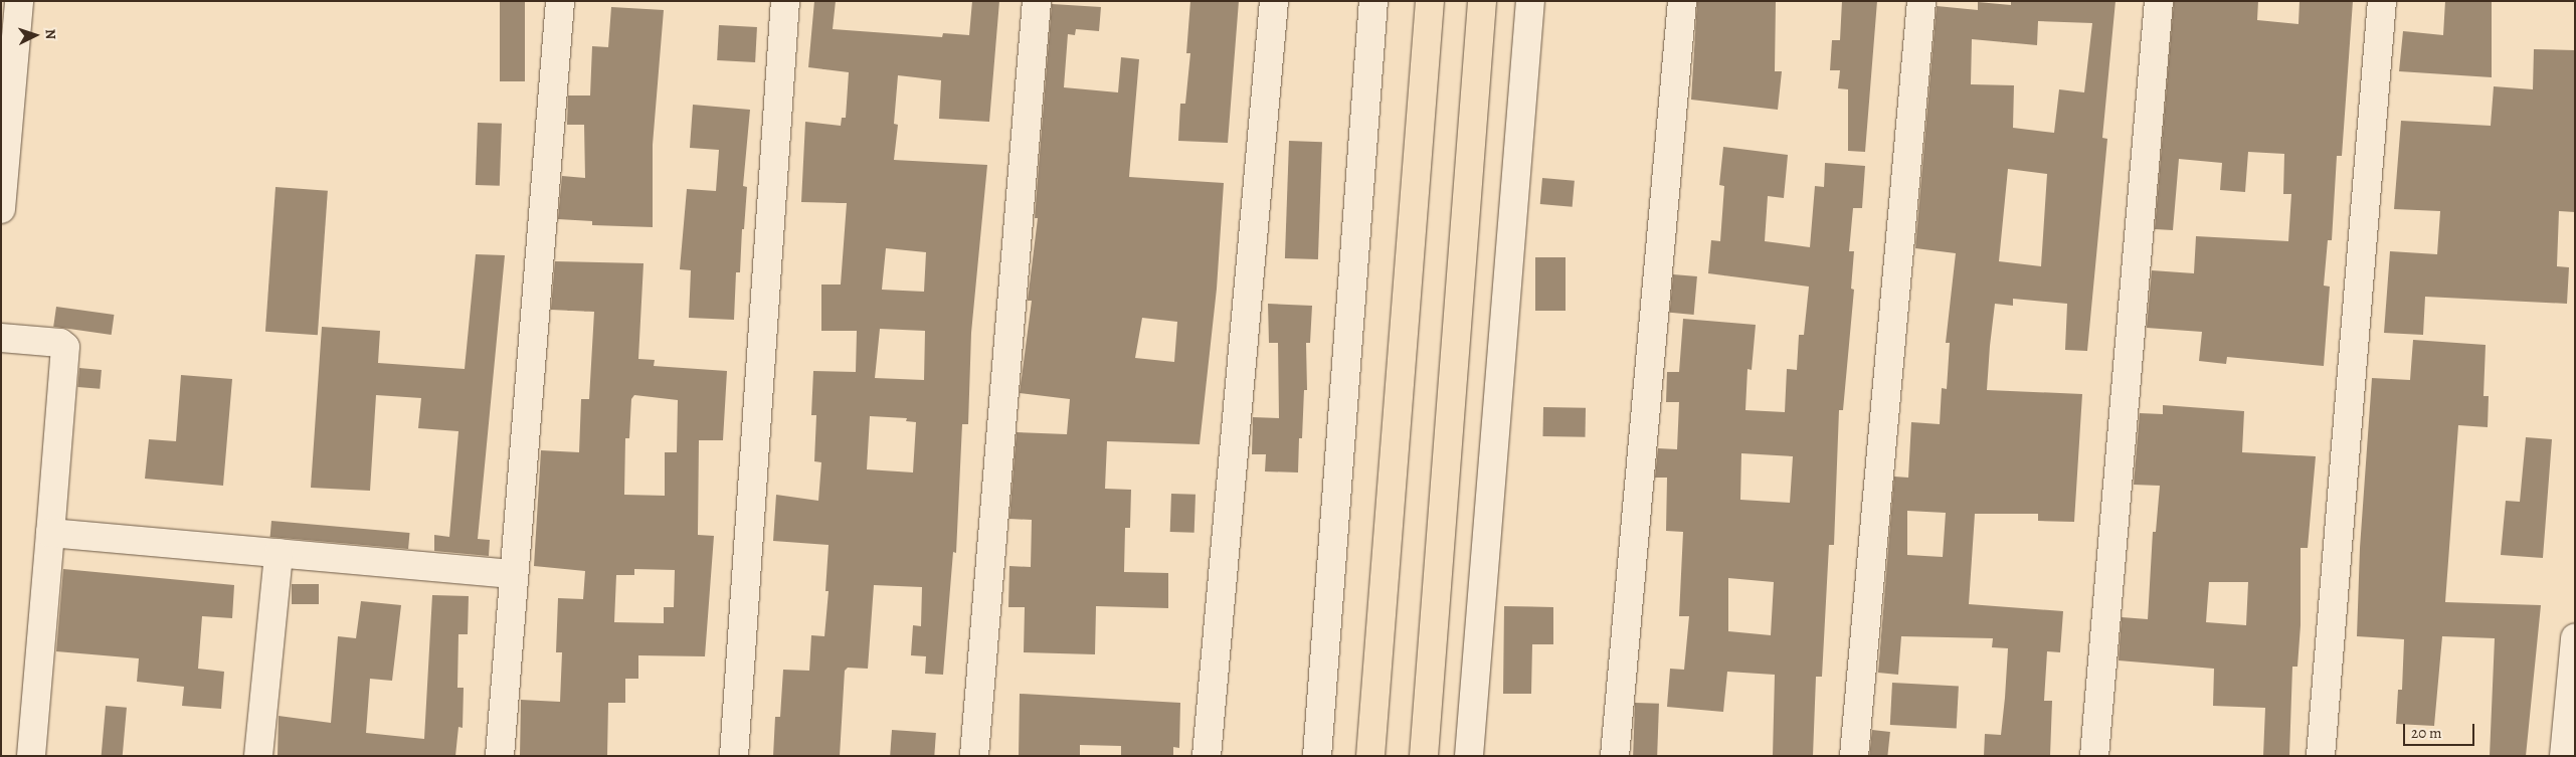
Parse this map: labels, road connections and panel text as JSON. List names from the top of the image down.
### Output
{
  "scale_bar": "20 m",
  "north": "right"
}
